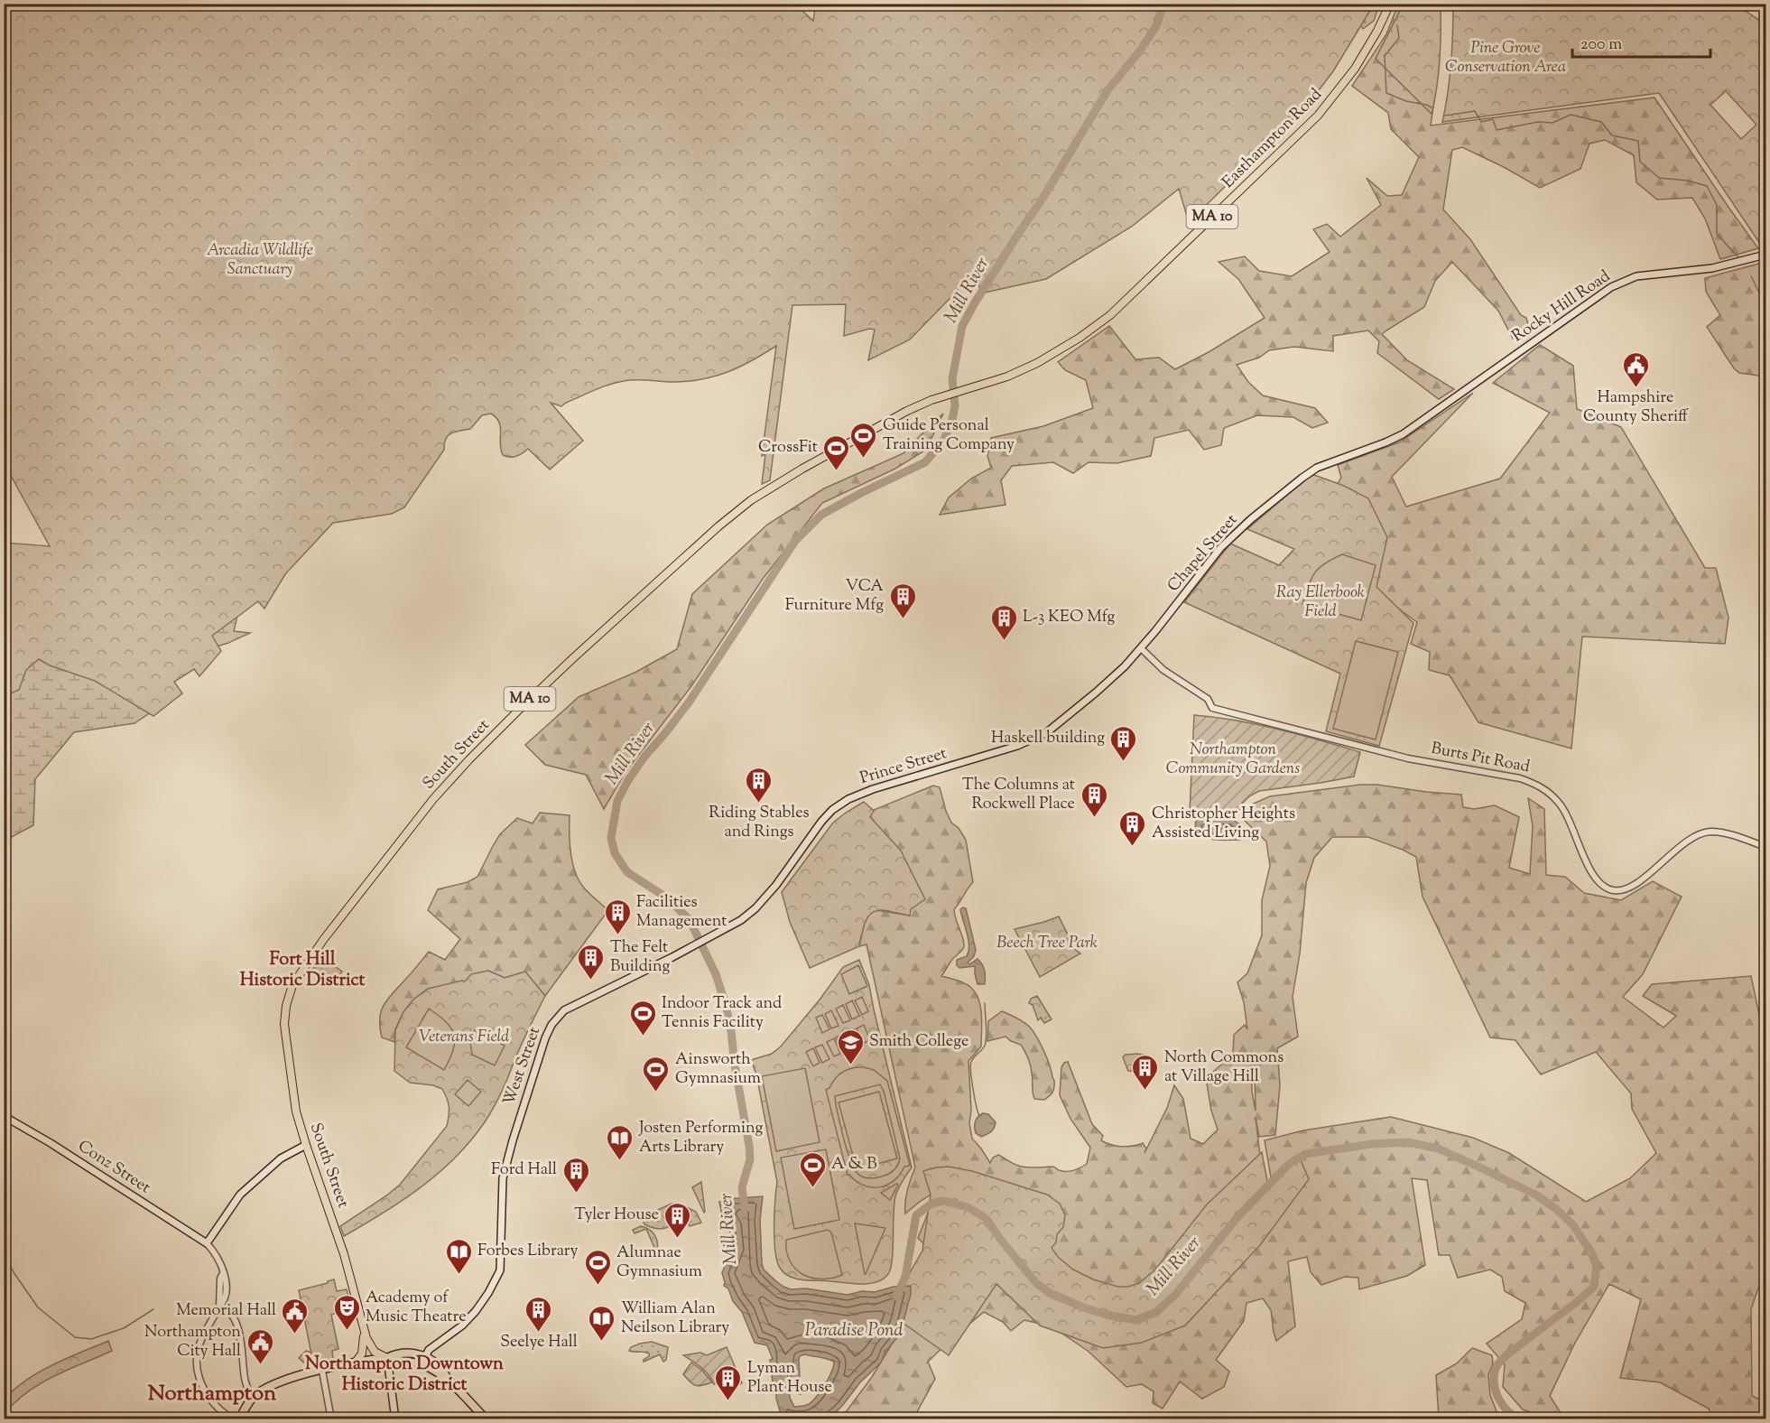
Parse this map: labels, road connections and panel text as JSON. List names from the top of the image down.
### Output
{
  "streets": {
    "main road": [
      "Easthampton Road",
      "MA 10",
      "Rocky Hill Road",
      "Chapel Street",
      "South Street",
      "Prince Street",
      "West Street",
      "Conz Street"
    ],
    "street": ["Burts Pit Road"]
  },
  "crossings": [
    ["Easthampton Road", "South Street"],
    ["MA 10", "South Street"],
    ["Rocky Hill Road", "Chapel Street"],
    ["Chapel Street", "Burts Pit Road"],
    ["Chapel Street", "Prince Street"],
    ["Prince Street", "West Street"]
  ],
  "districts": ["Fort Hill Historic District", "Northampton Downtown Historic District", "Northampton"],
  "water": ["Mill River", "Paradise Pond"],
  "parks": [
    "Pine Grove Conservation Area",
    "Arcadia Wildlife Sanctuary",
    "Ray Ellerbook Field",
    "Northampton Community Gardens",
    "Beech Tree Park",
    "Veterans Field"
  ],
  "places": {
    "public building": ["Hampshire County Sheriff", "Memorial Hall", "Northampton City Hall"],
    "sports": [
      "Guide Personal Training Company",
      "CrossFit",
      "Indoor Track and Tennis Facility",
      "Ainsworth Gymnasium",
      "A & B",
      "Alumnae Gymnasium"
    ],
    "building": [
      "VCA Furniture Mfg",
      "L-3 KEO Mfg",
      "Haskell building",
      "Riding Stables and Rings",
      "The Columns at Rockwell Place",
      "Christopher Heights Assisted Living",
      "Facilities Management",
      "The Felt Building",
      "North Commons at Village Hill",
      "Ford Hall",
      "Tyler House",
      "Seelye Hall",
      "Lyman Plant House"
    ],
    "school or university": ["Smith College"],
    "library": ["Josten Performing Arts Library", "Forbes Library", "William Alan Neilson Library"],
    "theatre": ["Academy of Music Theatre"]
  },
  "scale_bar": "200 m"
}
